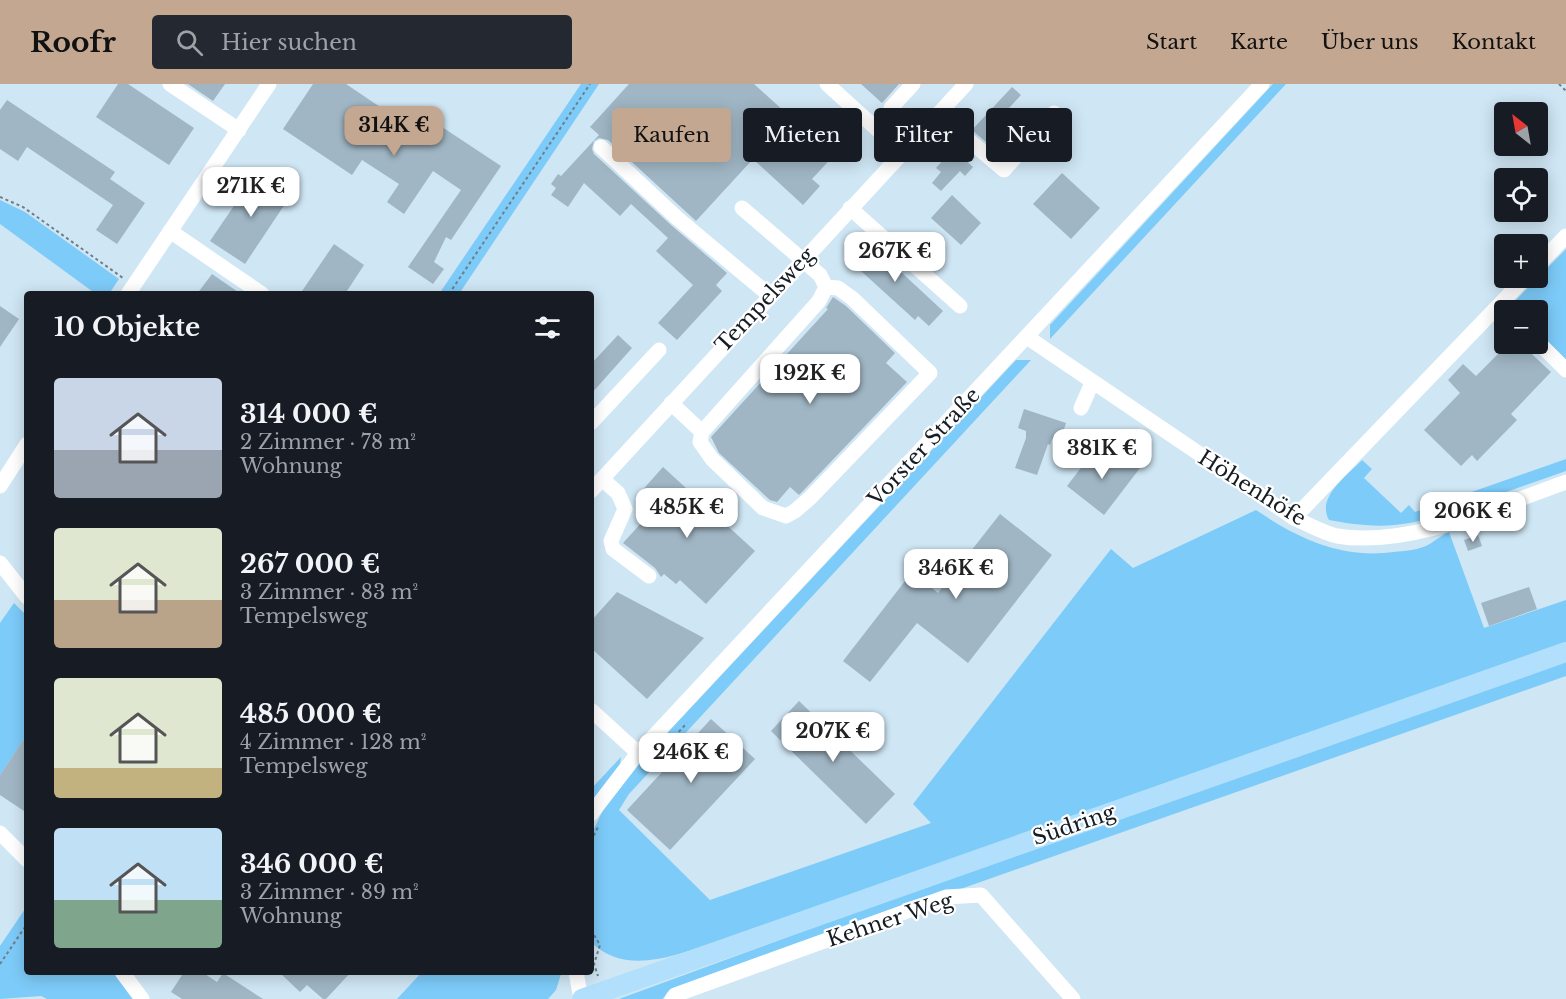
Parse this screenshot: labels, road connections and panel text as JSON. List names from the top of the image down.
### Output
{
  "streets": {
    "main road": ["Südring"],
    "street": [
      "Tempelsweg",
      "Vorster Straße",
      "Höhenhöfe",
      "Kehner Weg"
    ]
  },
  "crossings": [
    ["Vorster Straße", "Höhenhöfe"]
  ],
  "north": "top left",
  "page": {
    "header": "Roofr",
    "search": "Hier suchen",
    "nav": [
      "Start",
      "Karte",
      "Über uns",
      "Kontakt"
    ],
    "map_buttons": ["+", "−"],
    "price": [
      "314K €",
      "271K €",
      "267K €",
      "192K €",
      "381K €",
      "485K €",
      "206K €",
      "346K €",
      "207K €",
      "246K €"
    ],
    "chip": [
      "Kaufen",
      "Mieten",
      "Filter",
      "Neu"
    ],
    "heading": "10 Objekte",
    "list": [
      {
        "name": "314 000 €",
        "note": "2 Zimmer · 78 m² · Wohnung"
      },
      {
        "name": "267 000 €",
        "note": "3 Zimmer · 83 m² · Tempelsweg"
      },
      {
        "name": "485 000 €",
        "note": "4 Zimmer · 128 m² · Tempelsweg"
      },
      {
        "name": "346 000 €",
        "note": "3 Zimmer · 89 m² · Wohnung"
      }
    ]
  }
}
